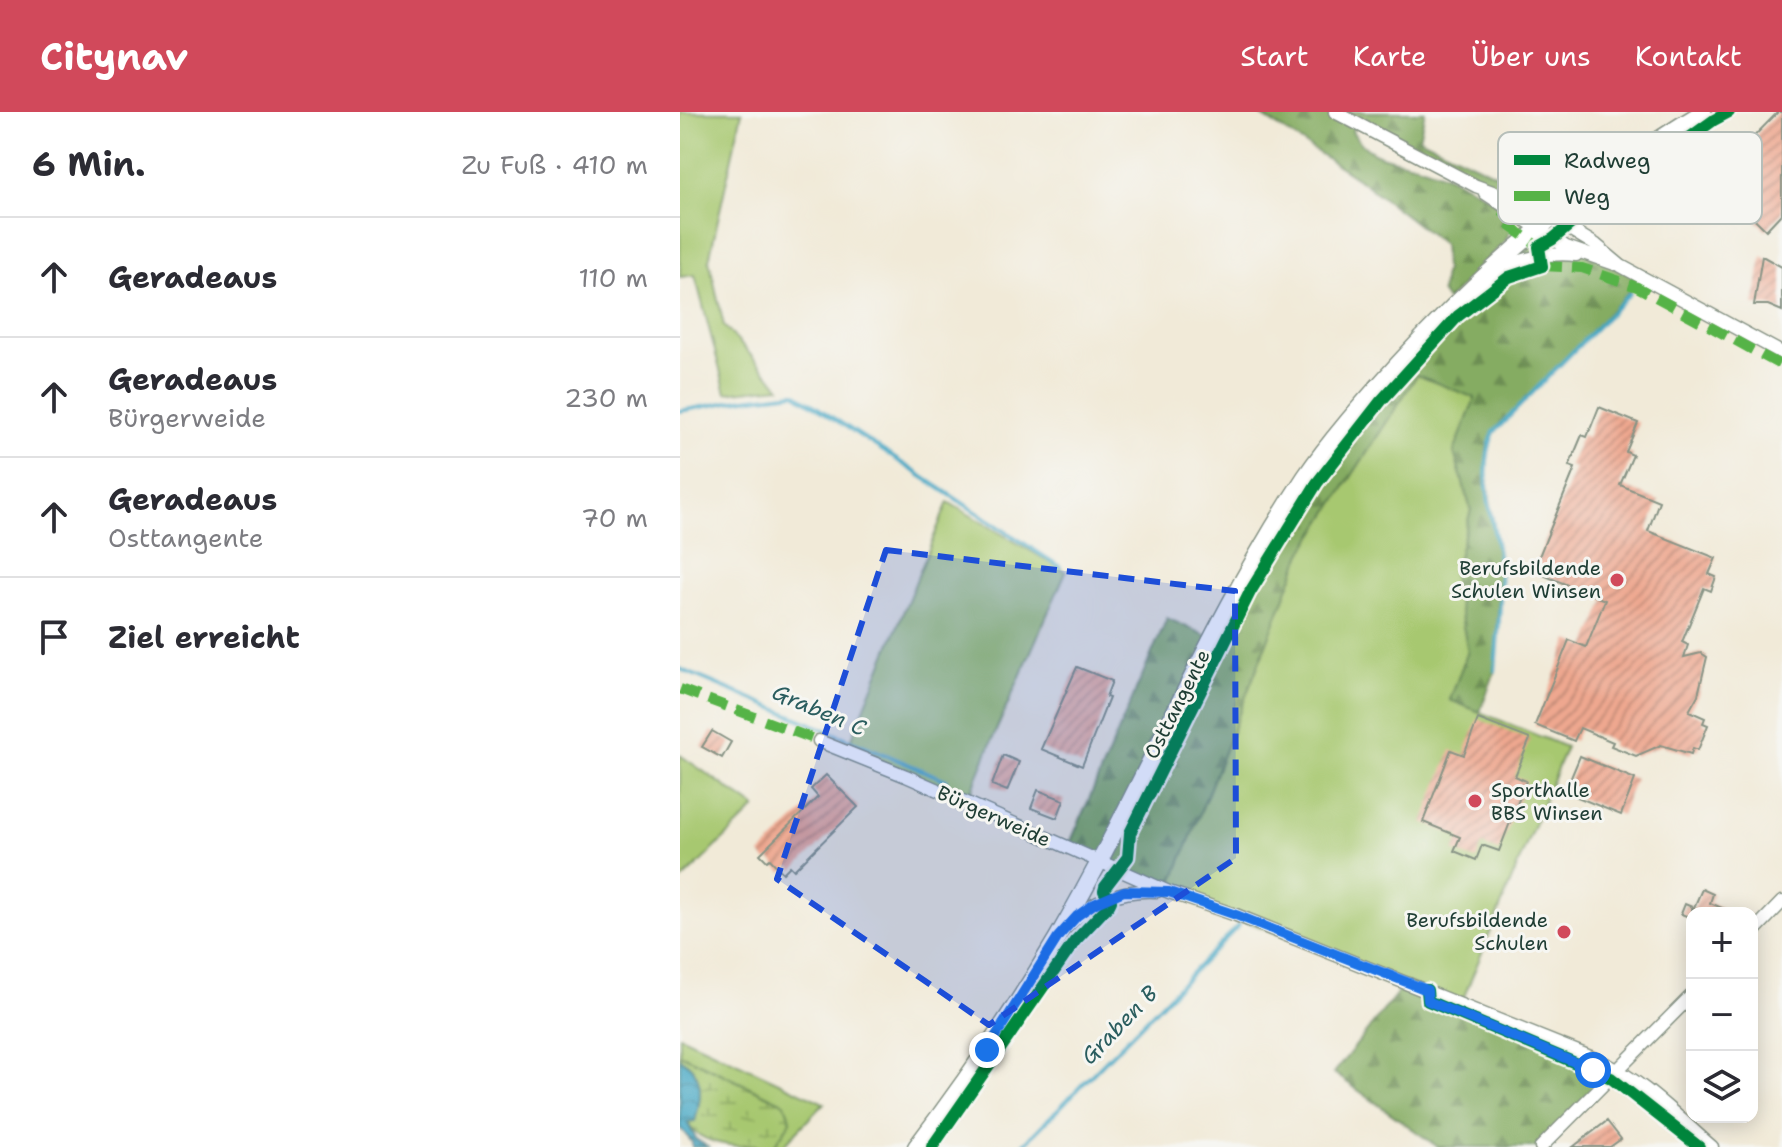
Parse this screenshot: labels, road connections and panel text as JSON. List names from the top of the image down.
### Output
{
  "streets": {
    "main road": ["Osttangente"],
    "street": ["Bürgerweide"]
  },
  "crossings": [
    ["Osttangente", "Bürgerweide"]
  ],
  "water": ["Graben C", "Graben B"],
  "places": ["Berufsbildende Schulen Winsen", "Sporthalle BBS Winsen", "Berufsbildende Schulen"],
  "legend": ["Radweg", "Weg"],
  "page": {
    "header": "Citynav",
    "nav": [
      "Start",
      "Karte",
      "Über uns",
      "Kontakt"
    ],
    "heading": ["6 Min.", "Zu Fuß · 410 m"],
    "list": [
      ["Geradeaus", "110 m"],
      ["Geradeaus", "Bürgerweide", "230 m"],
      ["Geradeaus", "Osttangente", "70 m"],
      "Ziel erreicht"
    ],
    "map_buttons": ["+", "−"]
  }
}
